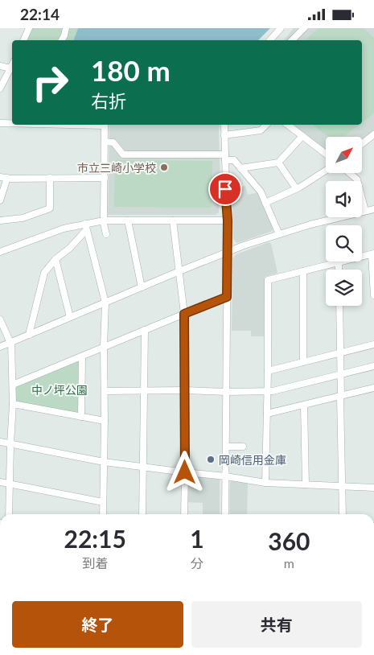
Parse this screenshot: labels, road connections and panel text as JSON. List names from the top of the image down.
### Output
{
  "parks": ["中ノ坪公園"],
  "places": ["市立三崎小学校", "岡崎信用金庫"],
  "north": "top right",
  "page": {
    "status": "22:14",
    "turn": ["180 m", "右折"],
    "eta": [
      "22:15",
      "到着",
      "1",
      "分",
      "360",
      "m"
    ],
    "buttons": ["終了", "共有"]
  }
}
